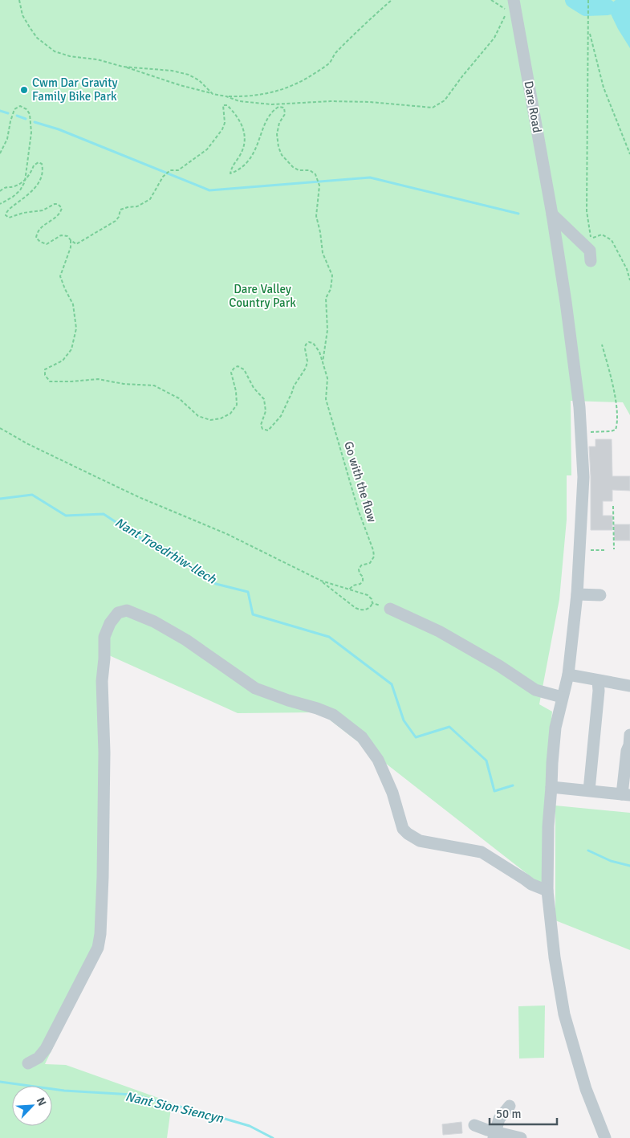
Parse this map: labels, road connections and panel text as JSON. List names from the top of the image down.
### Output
{
  "streets": {
    "lane": ["Dare Road"],
    "path": ["Go with the flow"]
  },
  "water": ["Nant Troedrhiw-llech", "Nant Sion Siencyn"],
  "parks": ["Dare Valley Country Park"],
  "places": ["Cwm Dar Gravity Family Bike Park"],
  "scale_bar": "50 m",
  "north": "top right"
}
